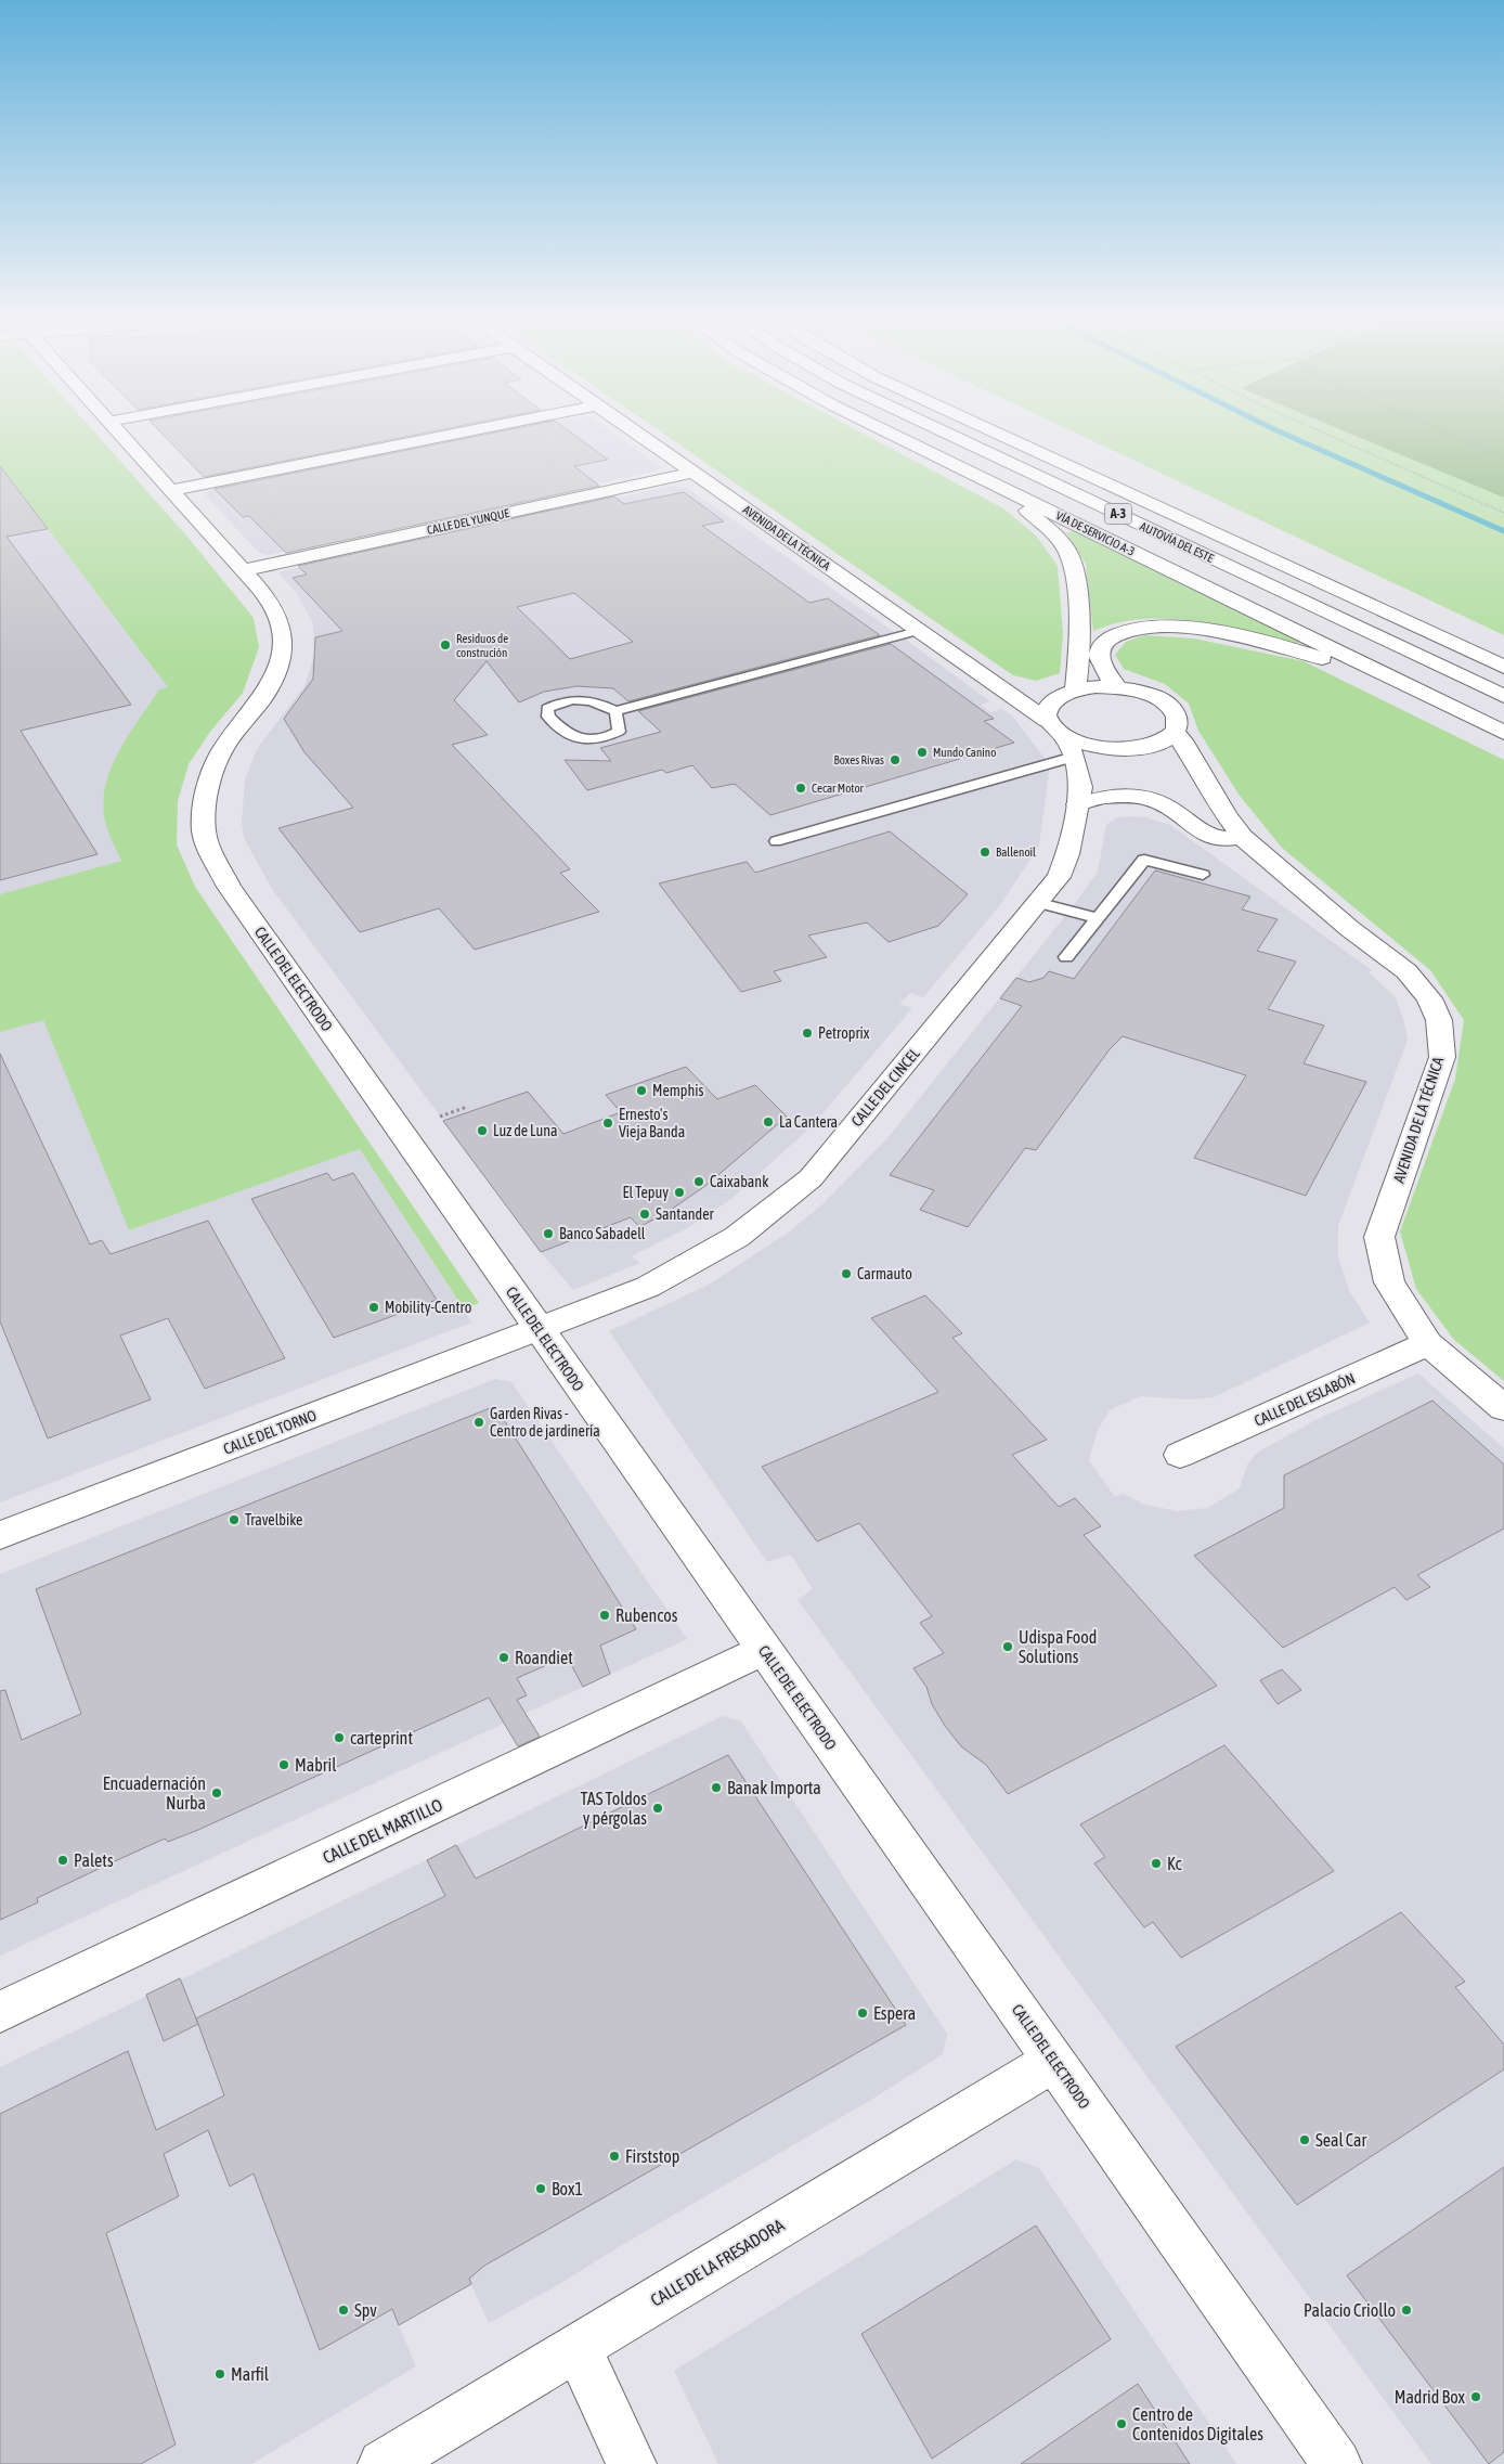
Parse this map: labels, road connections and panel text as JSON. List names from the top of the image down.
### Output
{
  "streets": {
    "main road": [
      "A-3",
      "CALLE DEL YUNQUE",
      "VÍA DE SERVICIO A-3",
      "AVENIDA DE LA TÉCNICA",
      "AUTOVÍA DEL ESTE",
      "CALLE DEL ELECTRODO",
      "CALLE DEL CINCEL",
      "CALLE DEL ESLABÓN",
      "CALLE DEL TORNO",
      "CALLE DEL MARTILLO",
      "CALLE DE LA FRESADORA"
    ]
  },
  "crossings": [
    ["CALLE DEL YUNQUE", "AVENIDA DE LA TÉCNICA"],
    ["CALLE DEL YUNQUE", "CALLE DEL ELECTRODO"],
    ["AVENIDA DE LA TÉCNICA", "CALLE DEL ESLABÓN"],
    ["CALLE DEL ELECTRODO", "CALLE DEL CINCEL"],
    ["CALLE DEL ELECTRODO", "CALLE DEL TORNO"],
    ["CALLE DEL ELECTRODO", "CALLE DEL MARTILLO"],
    ["CALLE DEL ELECTRODO", "CALLE DE LA FRESADORA"],
    ["CALLE DEL CINCEL", "CALLE DEL TORNO"]
  ],
  "places": [
    "Residuos de construción",
    "Mundo Canino",
    "Boxes Rivas",
    "Cecar Motor",
    "Ballenoil",
    "Petroprix",
    "Memphis",
    "La Cantera",
    "Ernesto's Vieja Banda",
    "Luz de Luna",
    "Caixabank",
    "El Tepuy",
    "Santander",
    "Banco Sabadell",
    "Carmauto",
    "Mobility-Centro",
    "Garden Rivas - Centro de jardinería",
    "Travelbike",
    "Rubencos",
    "Udispa Food Solutions",
    "Roandiet",
    "carteprint",
    "Mabril",
    "Banak Importa",
    "Encuadernación Nurba",
    "TAS Toldos y pérgolas",
    "Palets",
    "Kc",
    "Espera",
    "Seal Car",
    "Firststop",
    "Box1",
    "Spv",
    "Palacio Criollo",
    "Marfil",
    "Madrid Box",
    "Centro de Contenidos Digitales"
  ]
}
